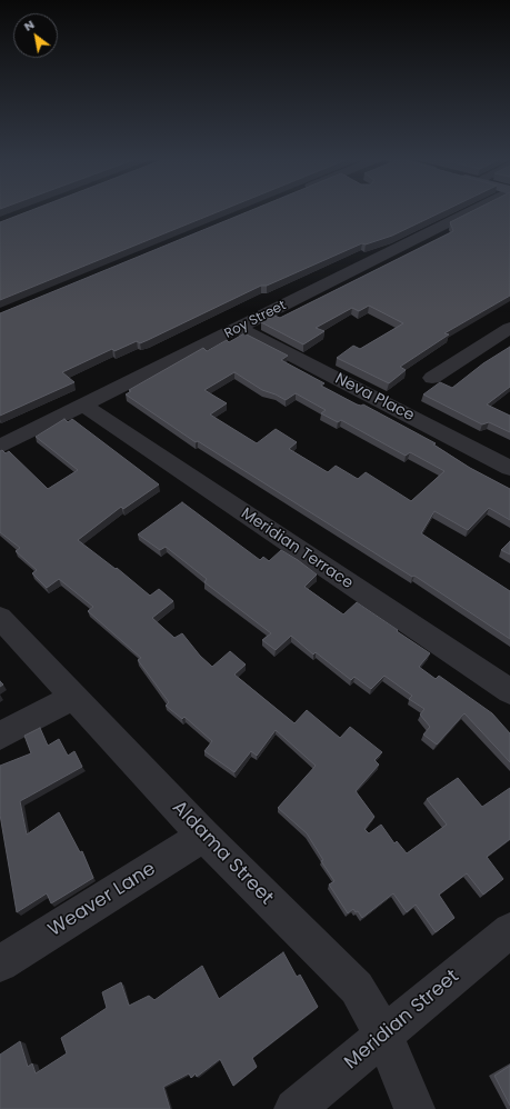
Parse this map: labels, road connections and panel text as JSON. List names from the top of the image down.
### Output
{
  "streets": {
    "street": [
      "Roy Street",
      "Neva Place",
      "Meridian Terrace",
      "Aldama Street",
      "Weaver Lane",
      "Meridian Street"
    ]
  },
  "crossings": [
    ["Roy Street", "Neva Place"],
    ["Roy Street", "Meridian Terrace"],
    ["Aldama Street", "Weaver Lane"],
    ["Aldama Street", "Meridian Street"]
  ],
  "north": "top left"
}
